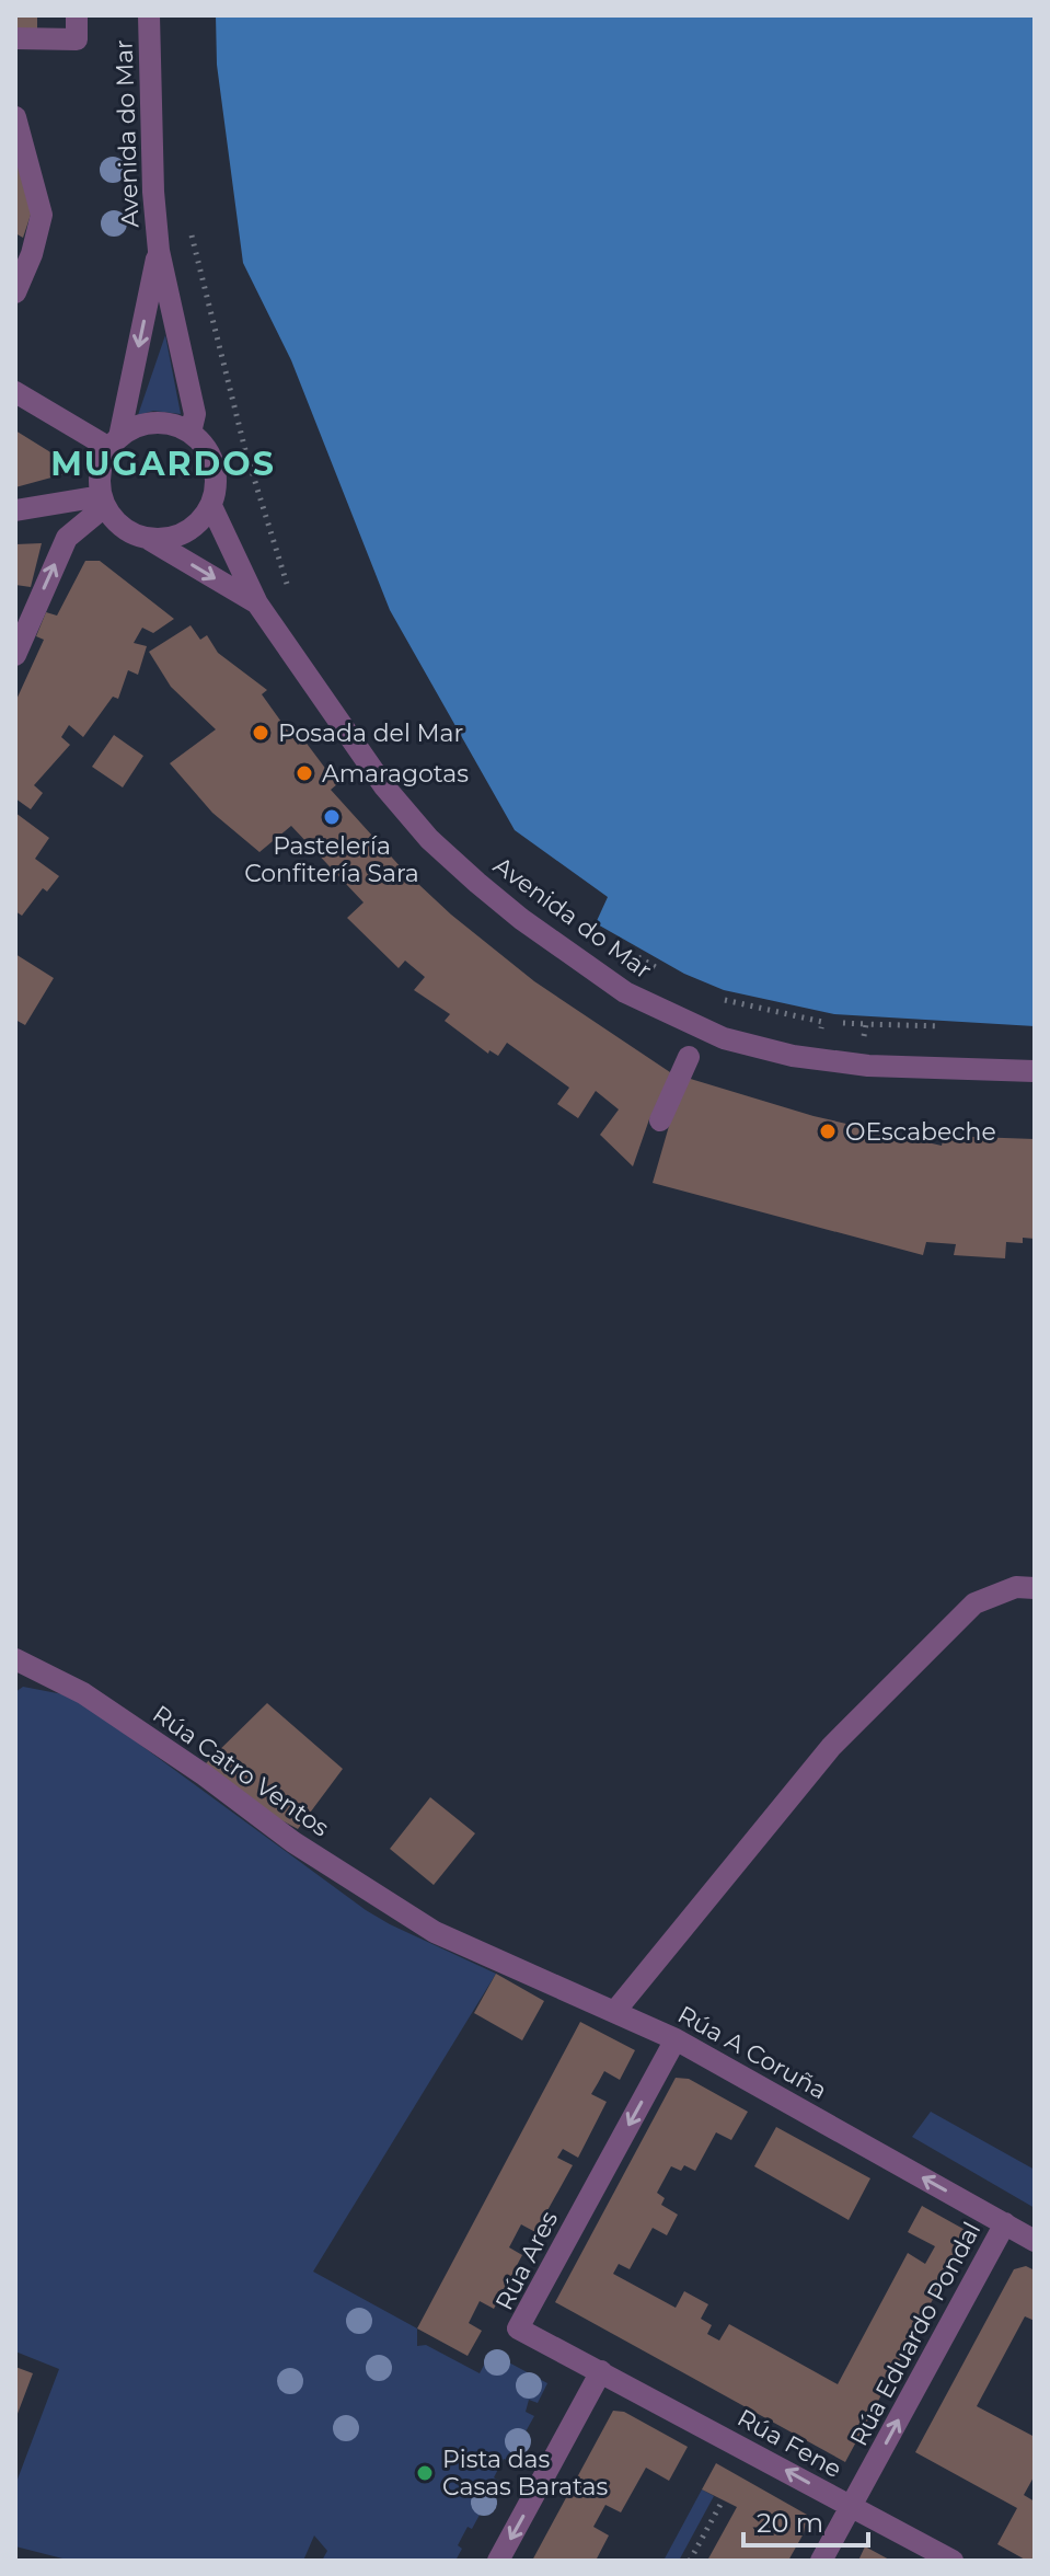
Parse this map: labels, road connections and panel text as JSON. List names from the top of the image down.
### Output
{
  "streets": {
    "street": [
      "Avenida do Mar",
      "Rúa Catro Ventos",
      "Rúa A Coruña",
      "Rúa Ares",
      "Rúa Eduardo Pondal",
      "Rúa Fene"
    ]
  },
  "crossings": [
    ["Rúa Catro Ventos", "Rúa A Coruña"],
    ["Rúa A Coruña", "Rúa Ares"],
    ["Rúa A Coruña", "Rúa Eduardo Pondal"],
    ["Rúa Ares", "Rúa Fene"],
    ["Rúa Eduardo Pondal", "Rúa Fene"]
  ],
  "one_way": ["Rúa A Coruña", "Rúa Eduardo Pondal", "Rúa Fene"],
  "districts": ["MUGARDOS"],
  "places": [
    "Posada del Mar",
    "Amaragotas",
    "Pastelería Confitería Sara",
    "OEscabeche",
    "Pista das Casas Baratas"
  ],
  "scale_bar": "20 m"
}
